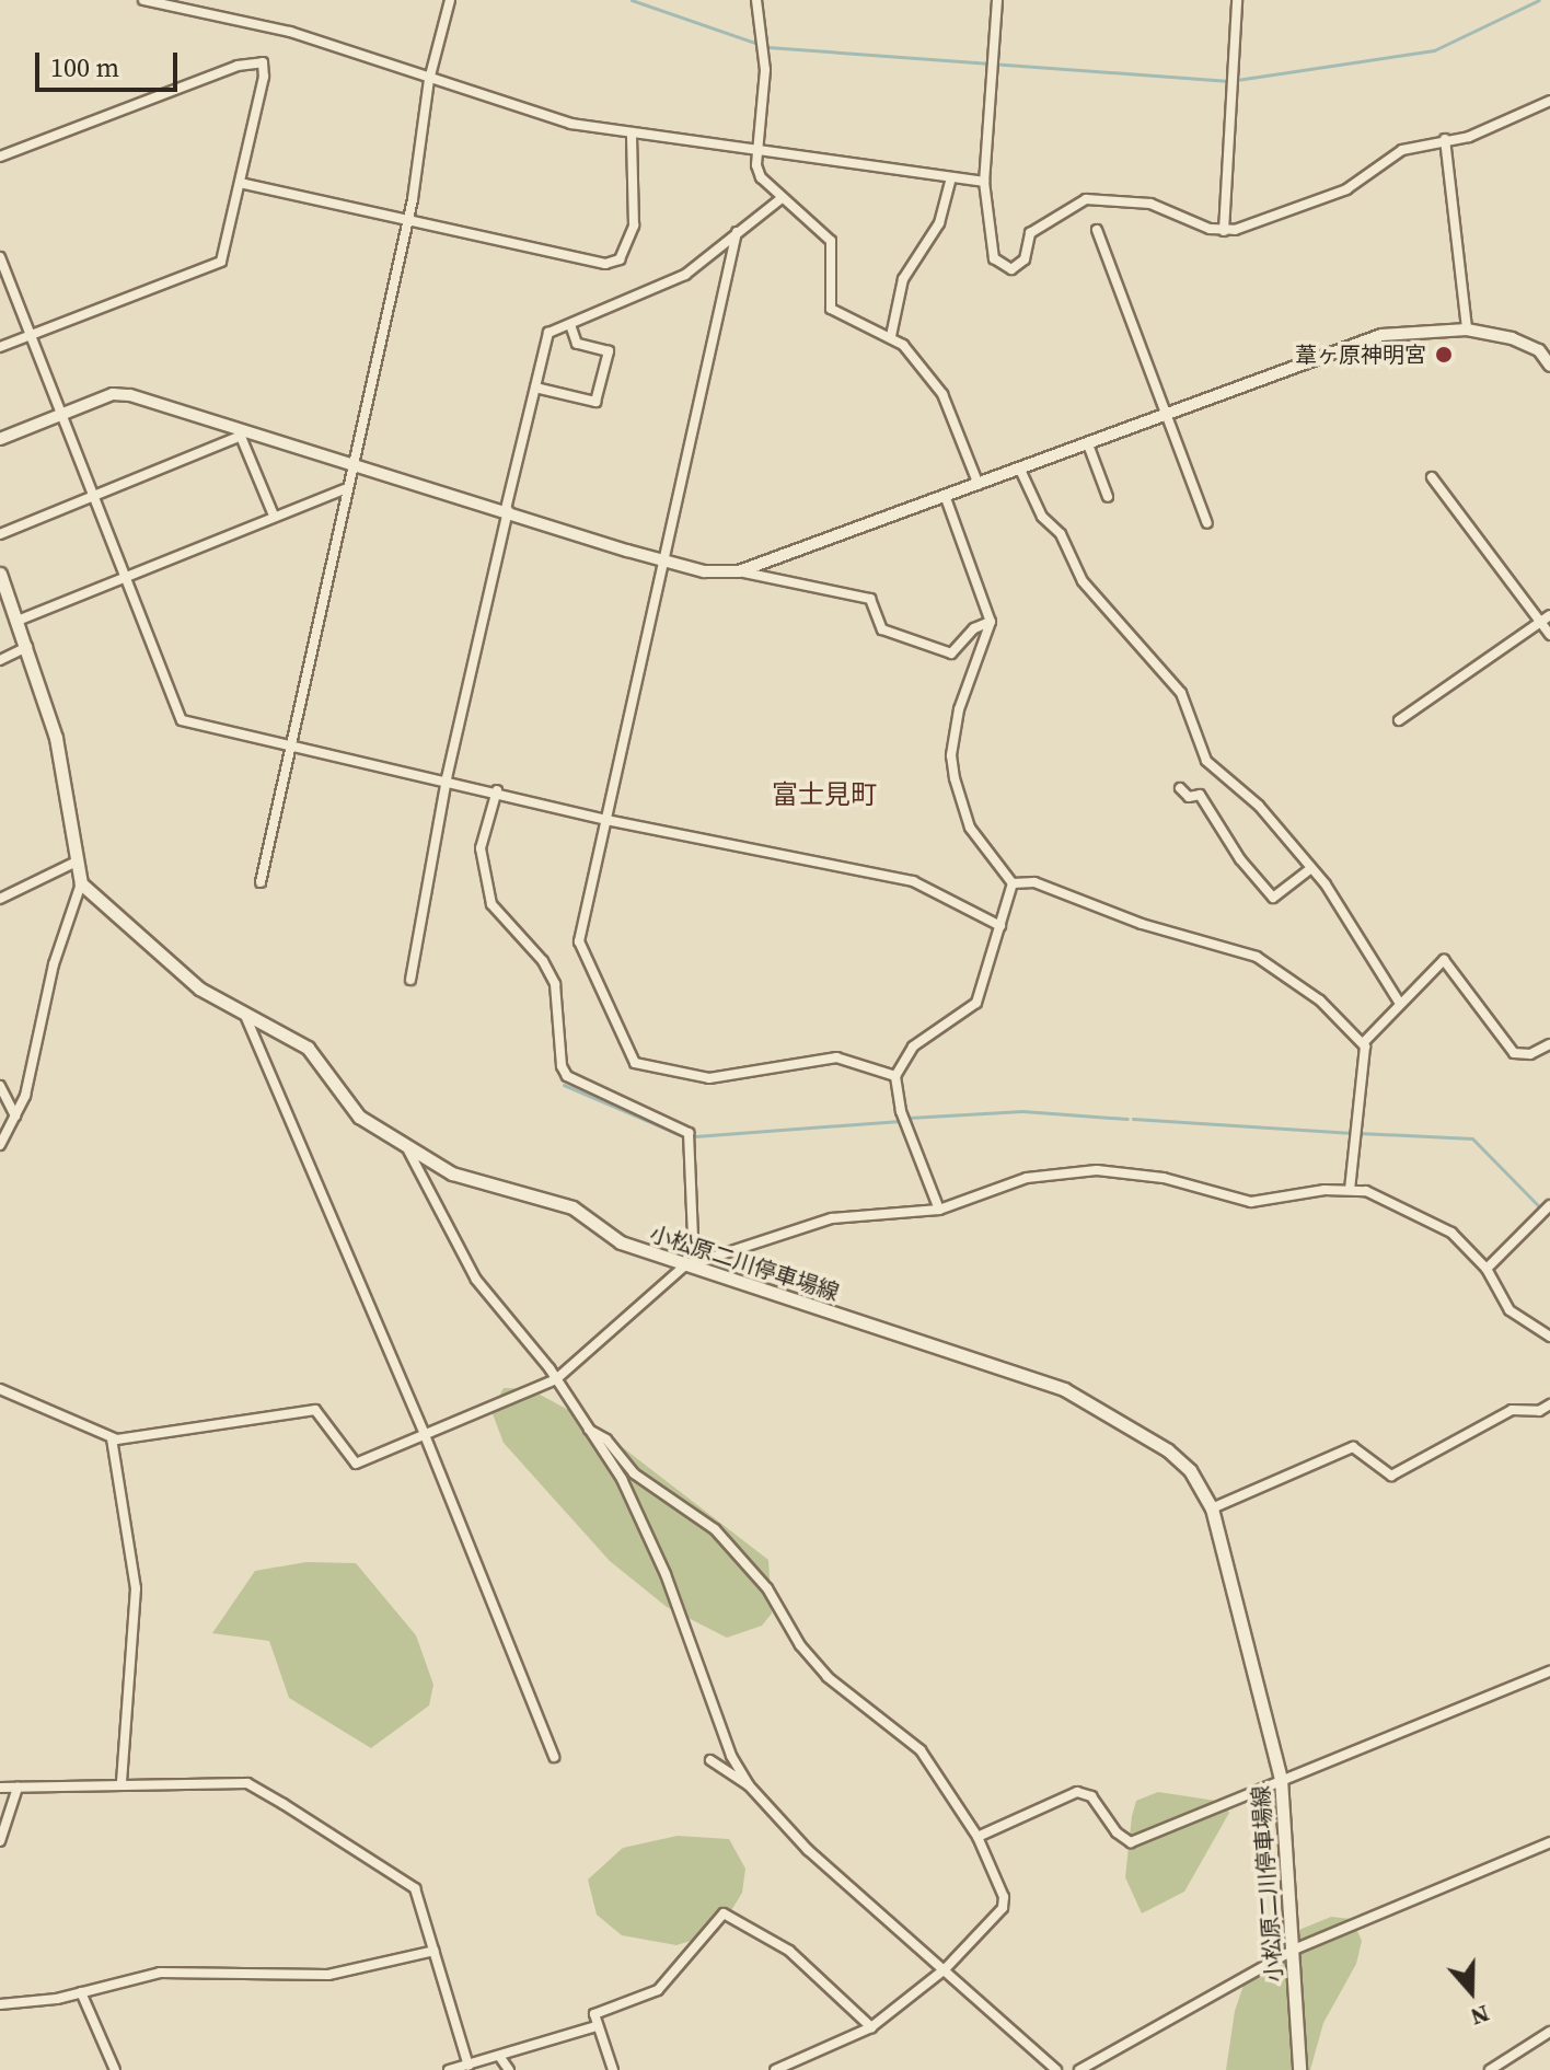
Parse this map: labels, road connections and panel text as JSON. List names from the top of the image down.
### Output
{
  "streets": {
    "main road": ["小松原二川停車場線"]
  },
  "districts": ["富士見町"],
  "places": ["葦ヶ原神明宮"],
  "scale_bar": "100 m",
  "north": "bottom"
}
